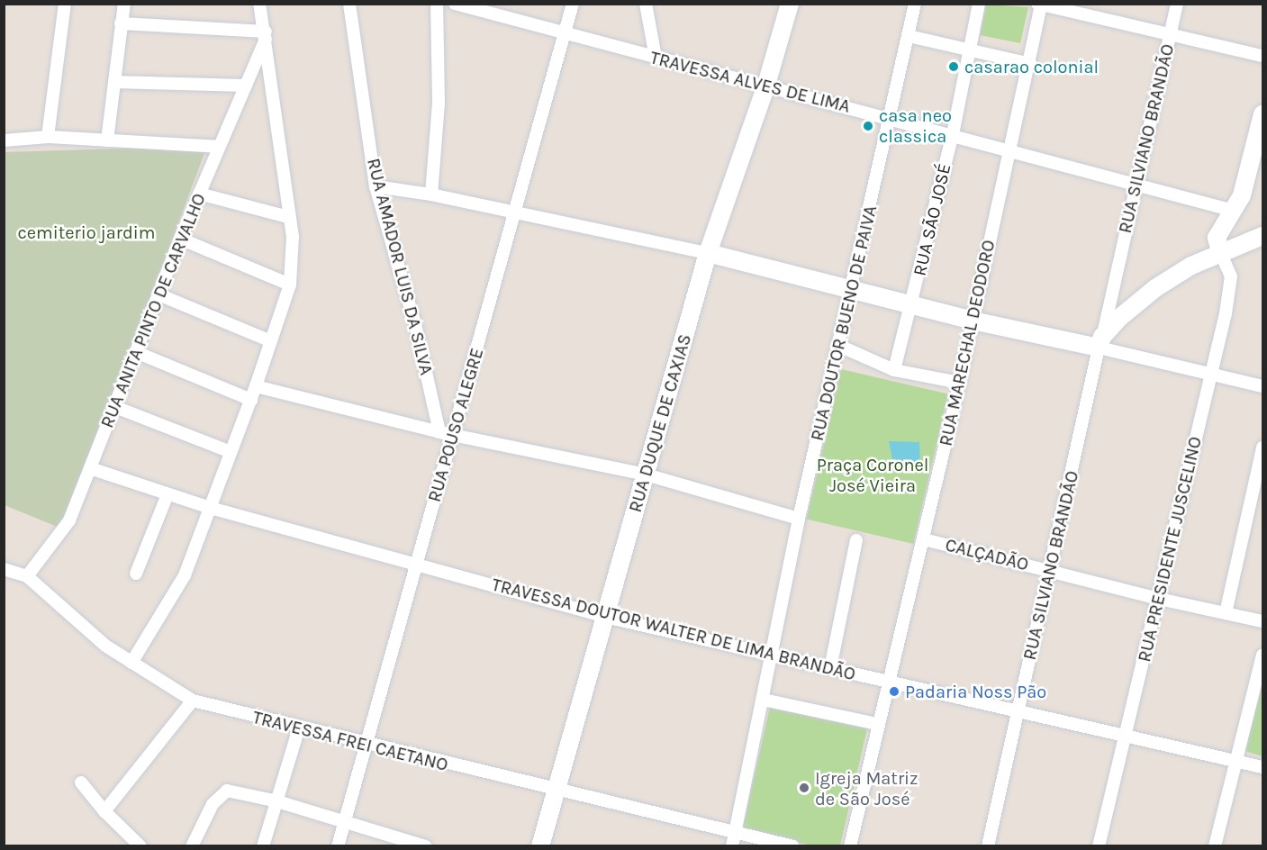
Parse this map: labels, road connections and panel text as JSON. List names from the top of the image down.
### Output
{
  "streets": {
    "street": [
      "TRAVESSA ALVES DE LIMA",
      "RUA SILVIANO BRANDÃO",
      "RUA SÃO JOSÉ",
      "RUA AMADOR LUIS DA SILVA",
      "RUA ANITA PINTO DE CARVALHO",
      "RUA DOUTOR BUENO DE PAIVA",
      "RUA MARECHAL DEODORO",
      "RUA DUQUE DE CAXIAS",
      "RUA POUSO ALEGRE",
      "RUA PRESIDENTE JUSCELINO",
      "CALÇADÃO",
      "TRAVESSA DOUTOR WALTER DE LIMA BRANDÃO",
      "TRAVESSA FREI CAETANO"
    ]
  },
  "crossings": [
    ["TRAVESSA ALVES DE LIMA", "RUA SILVIANO BRANDÃO"],
    ["TRAVESSA ALVES DE LIMA", "RUA SÃO JOSÉ"],
    ["TRAVESSA ALVES DE LIMA", "RUA DOUTOR BUENO DE PAIVA"],
    ["TRAVESSA ALVES DE LIMA", "RUA MARECHAL DEODORO"],
    ["TRAVESSA ALVES DE LIMA", "RUA DUQUE DE CAXIAS"],
    ["TRAVESSA ALVES DE LIMA", "RUA POUSO ALEGRE"],
    ["RUA SILVIANO BRANDÃO", "CALÇADÃO"],
    ["RUA SILVIANO BRANDÃO", "TRAVESSA DOUTOR WALTER DE LIMA BRANDÃO"],
    ["RUA ANITA PINTO DE CARVALHO", "TRAVESSA DOUTOR WALTER DE LIMA BRANDÃO"],
    ["RUA ANITA PINTO DE CARVALHO", "TRAVESSA FREI CAETANO"],
    ["RUA DOUTOR BUENO DE PAIVA", "TRAVESSA DOUTOR WALTER DE LIMA BRANDÃO"],
    ["RUA DOUTOR BUENO DE PAIVA", "TRAVESSA FREI CAETANO"],
    ["RUA MARECHAL DEODORO", "CALÇADÃO"],
    ["RUA MARECHAL DEODORO", "TRAVESSA DOUTOR WALTER DE LIMA BRANDÃO"],
    ["RUA DUQUE DE CAXIAS", "TRAVESSA DOUTOR WALTER DE LIMA BRANDÃO"],
    ["RUA DUQUE DE CAXIAS", "TRAVESSA FREI CAETANO"],
    ["RUA POUSO ALEGRE", "TRAVESSA DOUTOR WALTER DE LIMA BRANDÃO"],
    ["RUA POUSO ALEGRE", "TRAVESSA FREI CAETANO"],
    ["RUA PRESIDENTE JUSCELINO", "CALÇADÃO"],
    ["RUA PRESIDENTE JUSCELINO", "TRAVESSA DOUTOR WALTER DE LIMA BRANDÃO"]
  ],
  "parks": ["cemiterio jardim", "Praça Coronel José Vieira"],
  "places": [
    "casarao colonial",
    "casa neo classica",
    "Padaria Noss Pão",
    "Igreja Matriz de São José"
  ]
}
